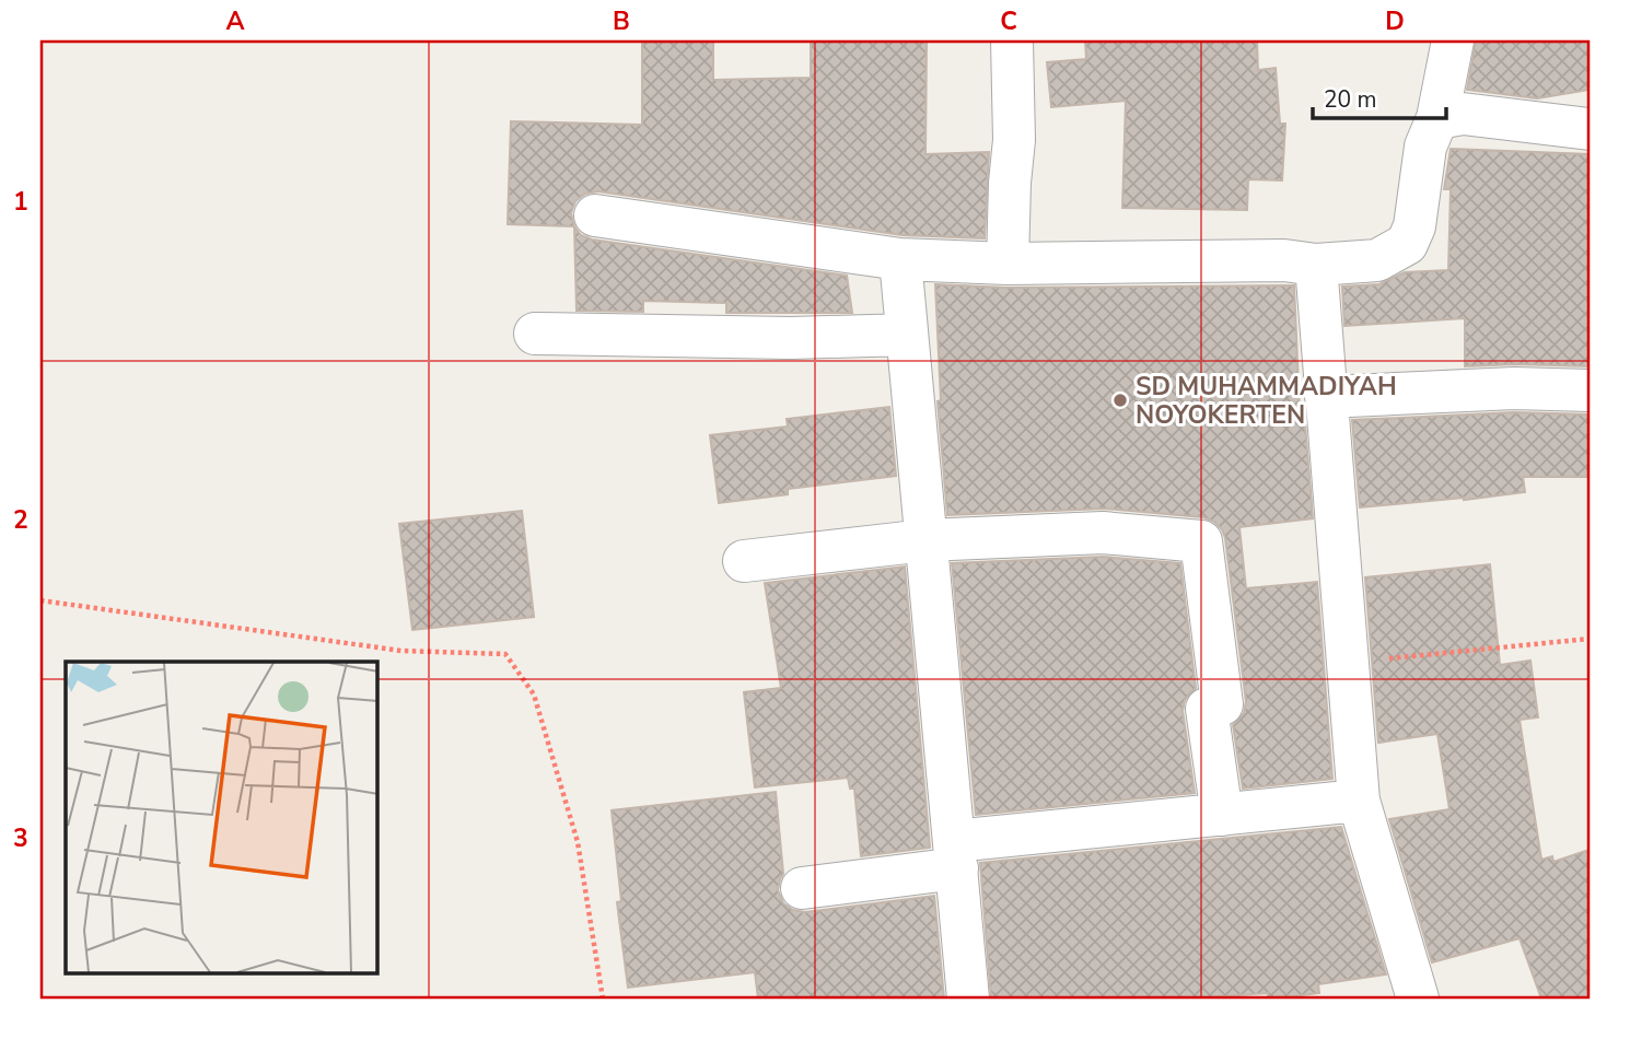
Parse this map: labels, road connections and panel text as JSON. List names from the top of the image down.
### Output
{
  "places": ["SD MUHAMMADIYAH NOYOKERTEN"],
  "scale_bar": "20 m",
  "grid": {
    "columns": [
      "A",
      "B",
      "C",
      "D"
    ],
    "rows": ["1", "2", "3"]
  }
}
